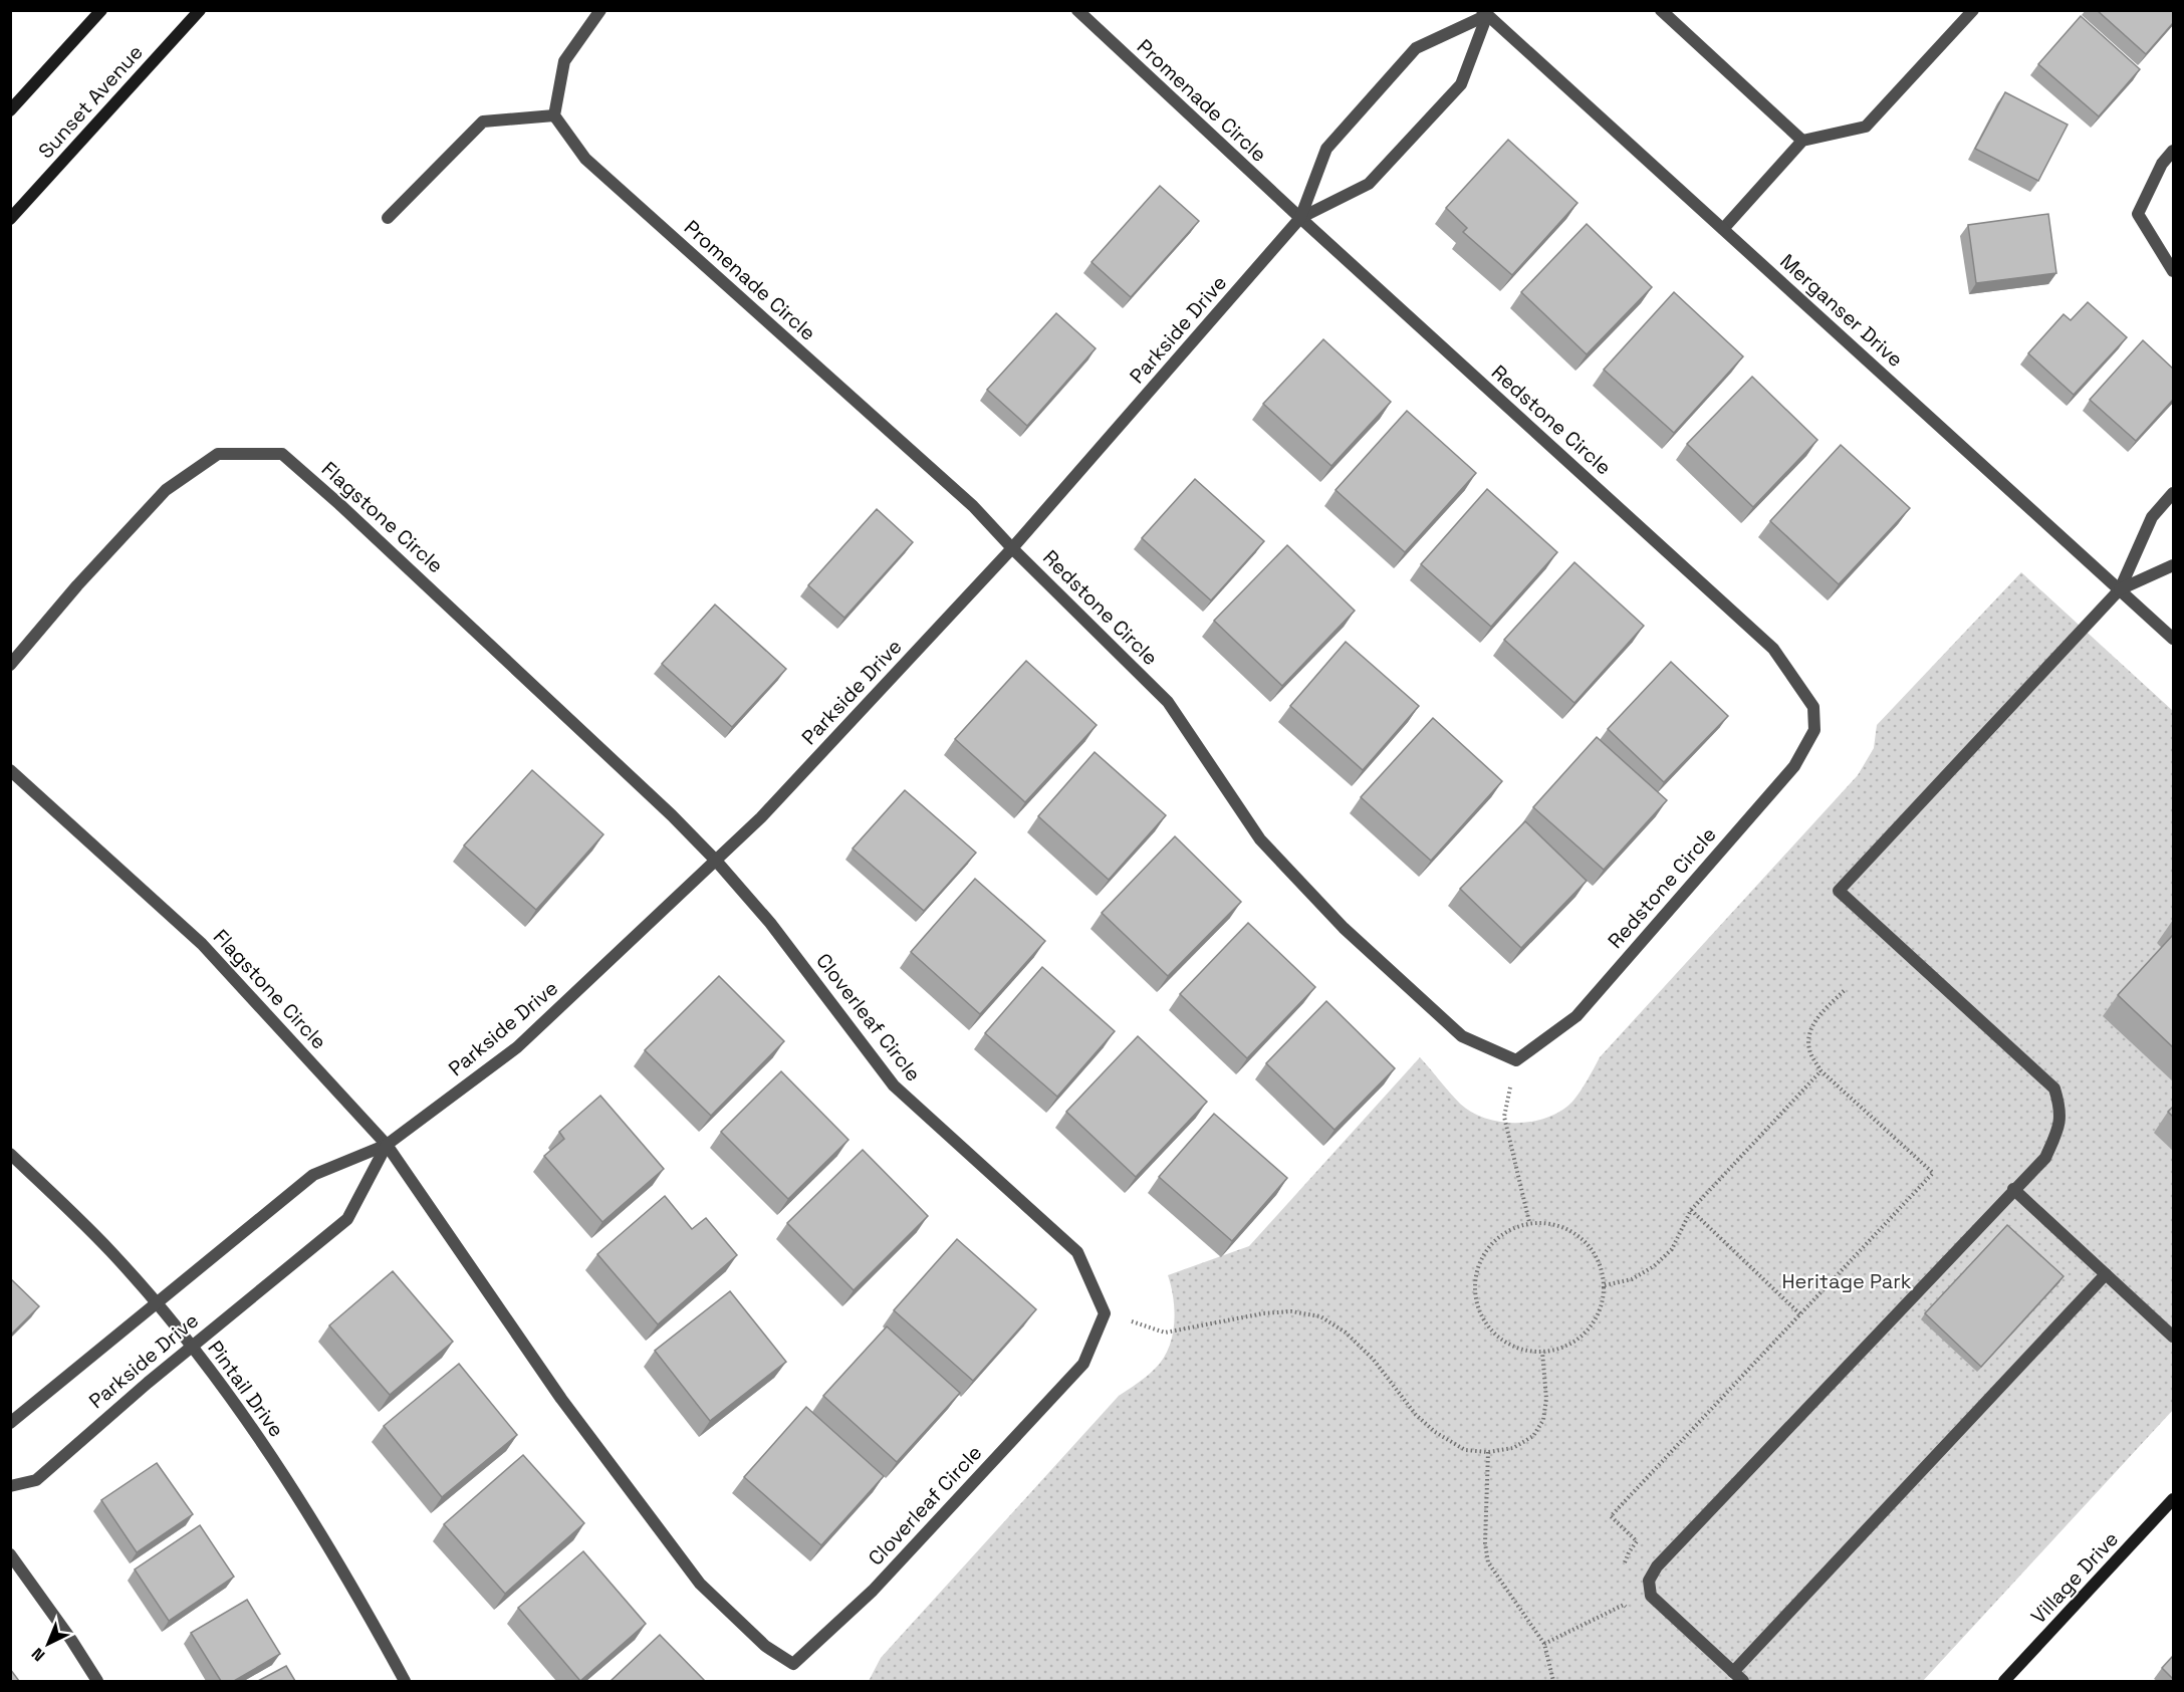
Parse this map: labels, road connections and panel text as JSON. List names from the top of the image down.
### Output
{
  "streets": {
    "main road": ["Sunset Avenue", "Village Drive"],
    "street": [
      "Promenade Circle",
      "Merganser Drive",
      "Parkside Drive",
      "Redstone Circle",
      "Flagstone Circle",
      "Cloverleaf Circle",
      "Pintail Drive"
    ]
  },
  "crossings": [
    ["Promenade Circle", "Parkside Drive"],
    ["Promenade Circle", "Redstone Circle"],
    ["Merganser Drive", "Parkside Drive"],
    ["Parkside Drive", "Redstone Circle"],
    ["Parkside Drive", "Flagstone Circle"],
    ["Parkside Drive", "Cloverleaf Circle"],
    ["Parkside Drive", "Pintail Drive"],
    ["Flagstone Circle", "Cloverleaf Circle"]
  ],
  "parks": ["Heritage Park"],
  "north": "bottom left"
}
